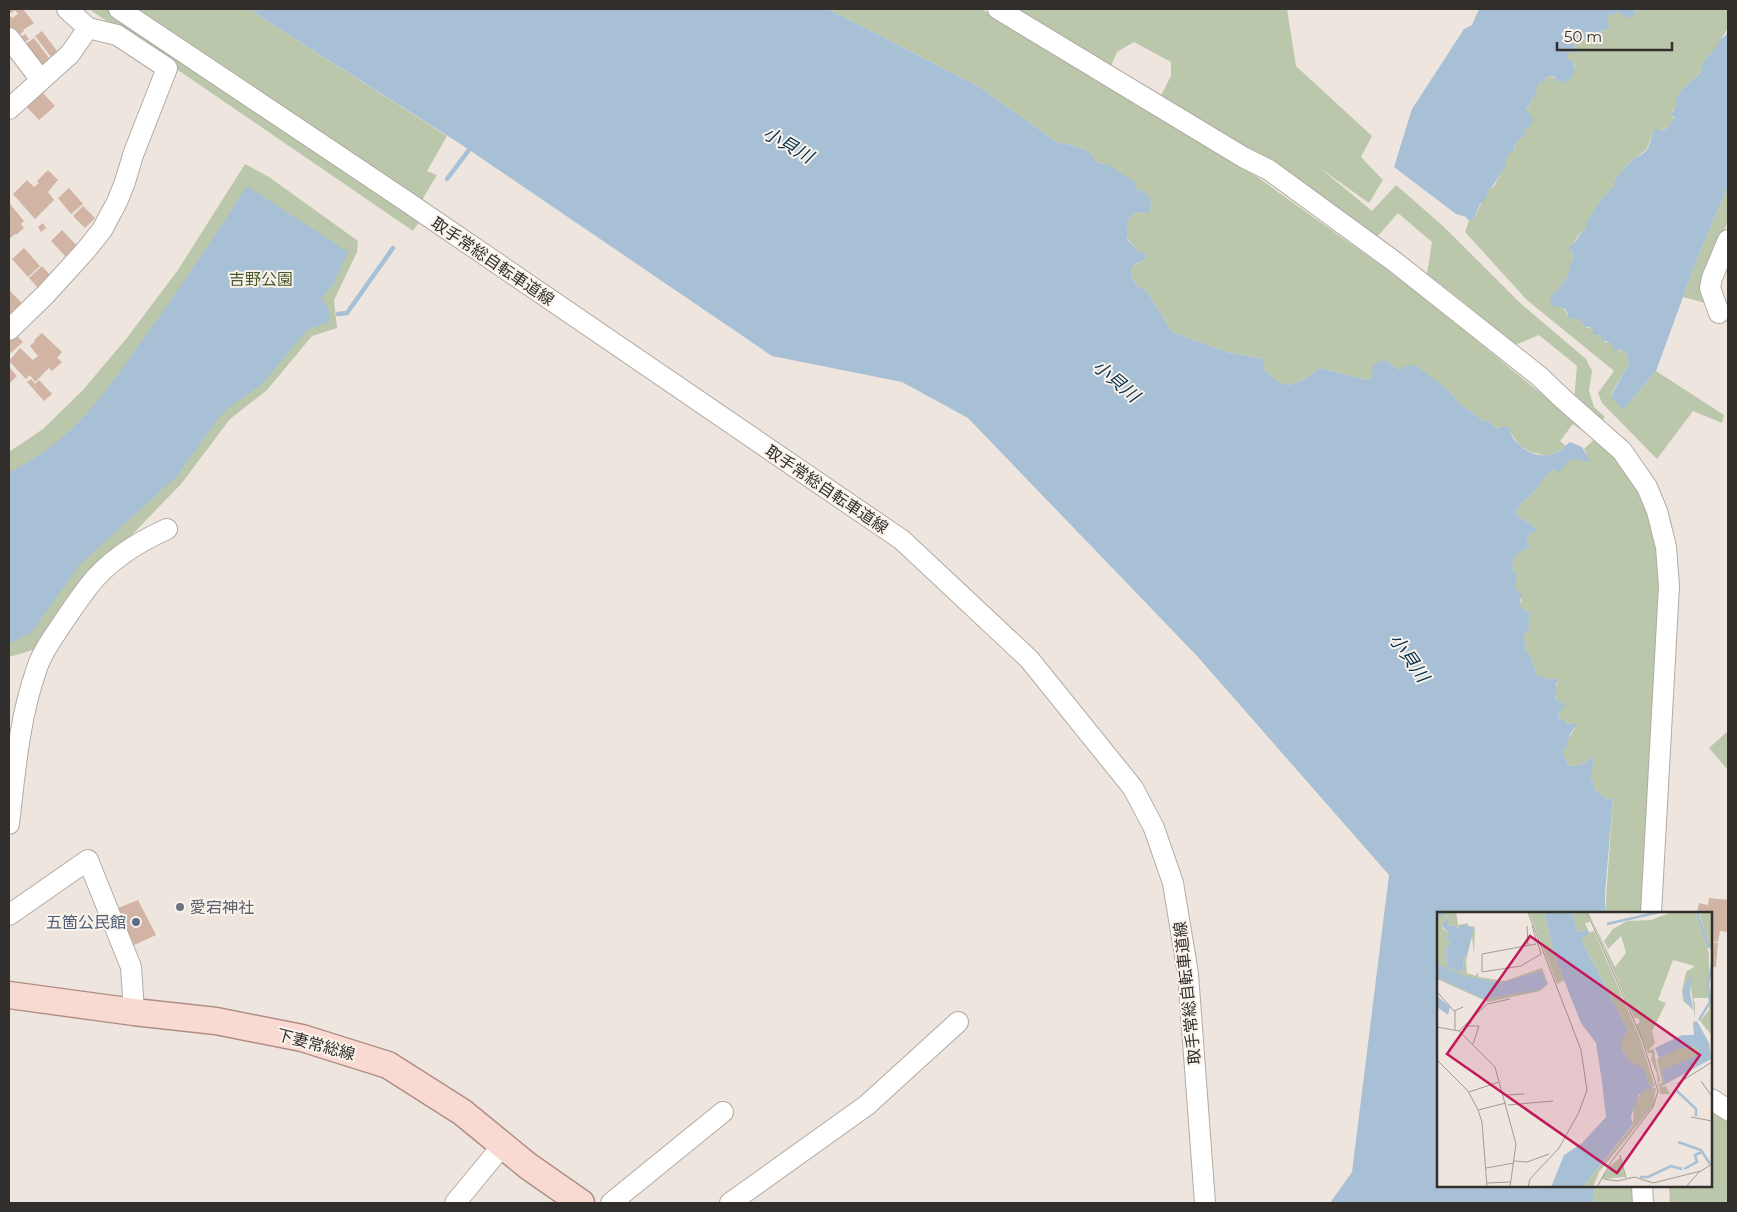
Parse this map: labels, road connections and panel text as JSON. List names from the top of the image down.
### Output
{
  "streets": {
    "main road": ["下妻常総線"],
    "street": ["取手常総自転車道線"]
  },
  "water": ["小貝川"],
  "parks": ["吉野公園"],
  "places": ["愛宕神社", "五箇公民館"],
  "scale_bar": "50 m"
}
